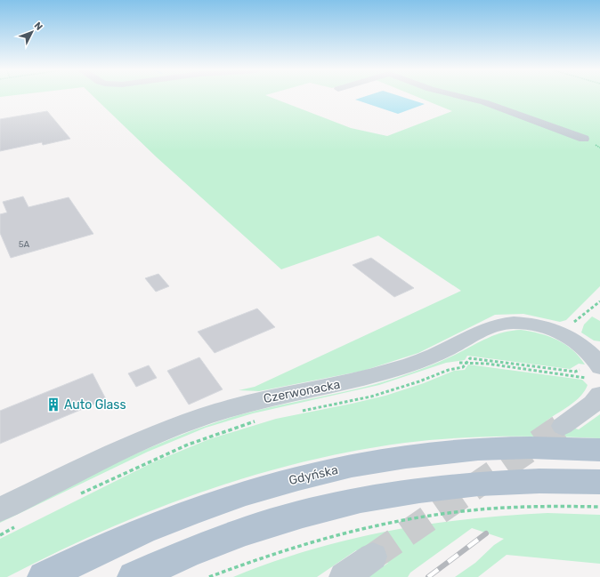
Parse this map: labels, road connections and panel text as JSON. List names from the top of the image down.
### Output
{
  "streets": {
    "main road": ["Gdyńska"],
    "street": ["Czerwonacka"]
  },
  "places": {
    "building": ["Auto Glass"]
  },
  "house_numbers": ["5A"],
  "north": "top right"
}
